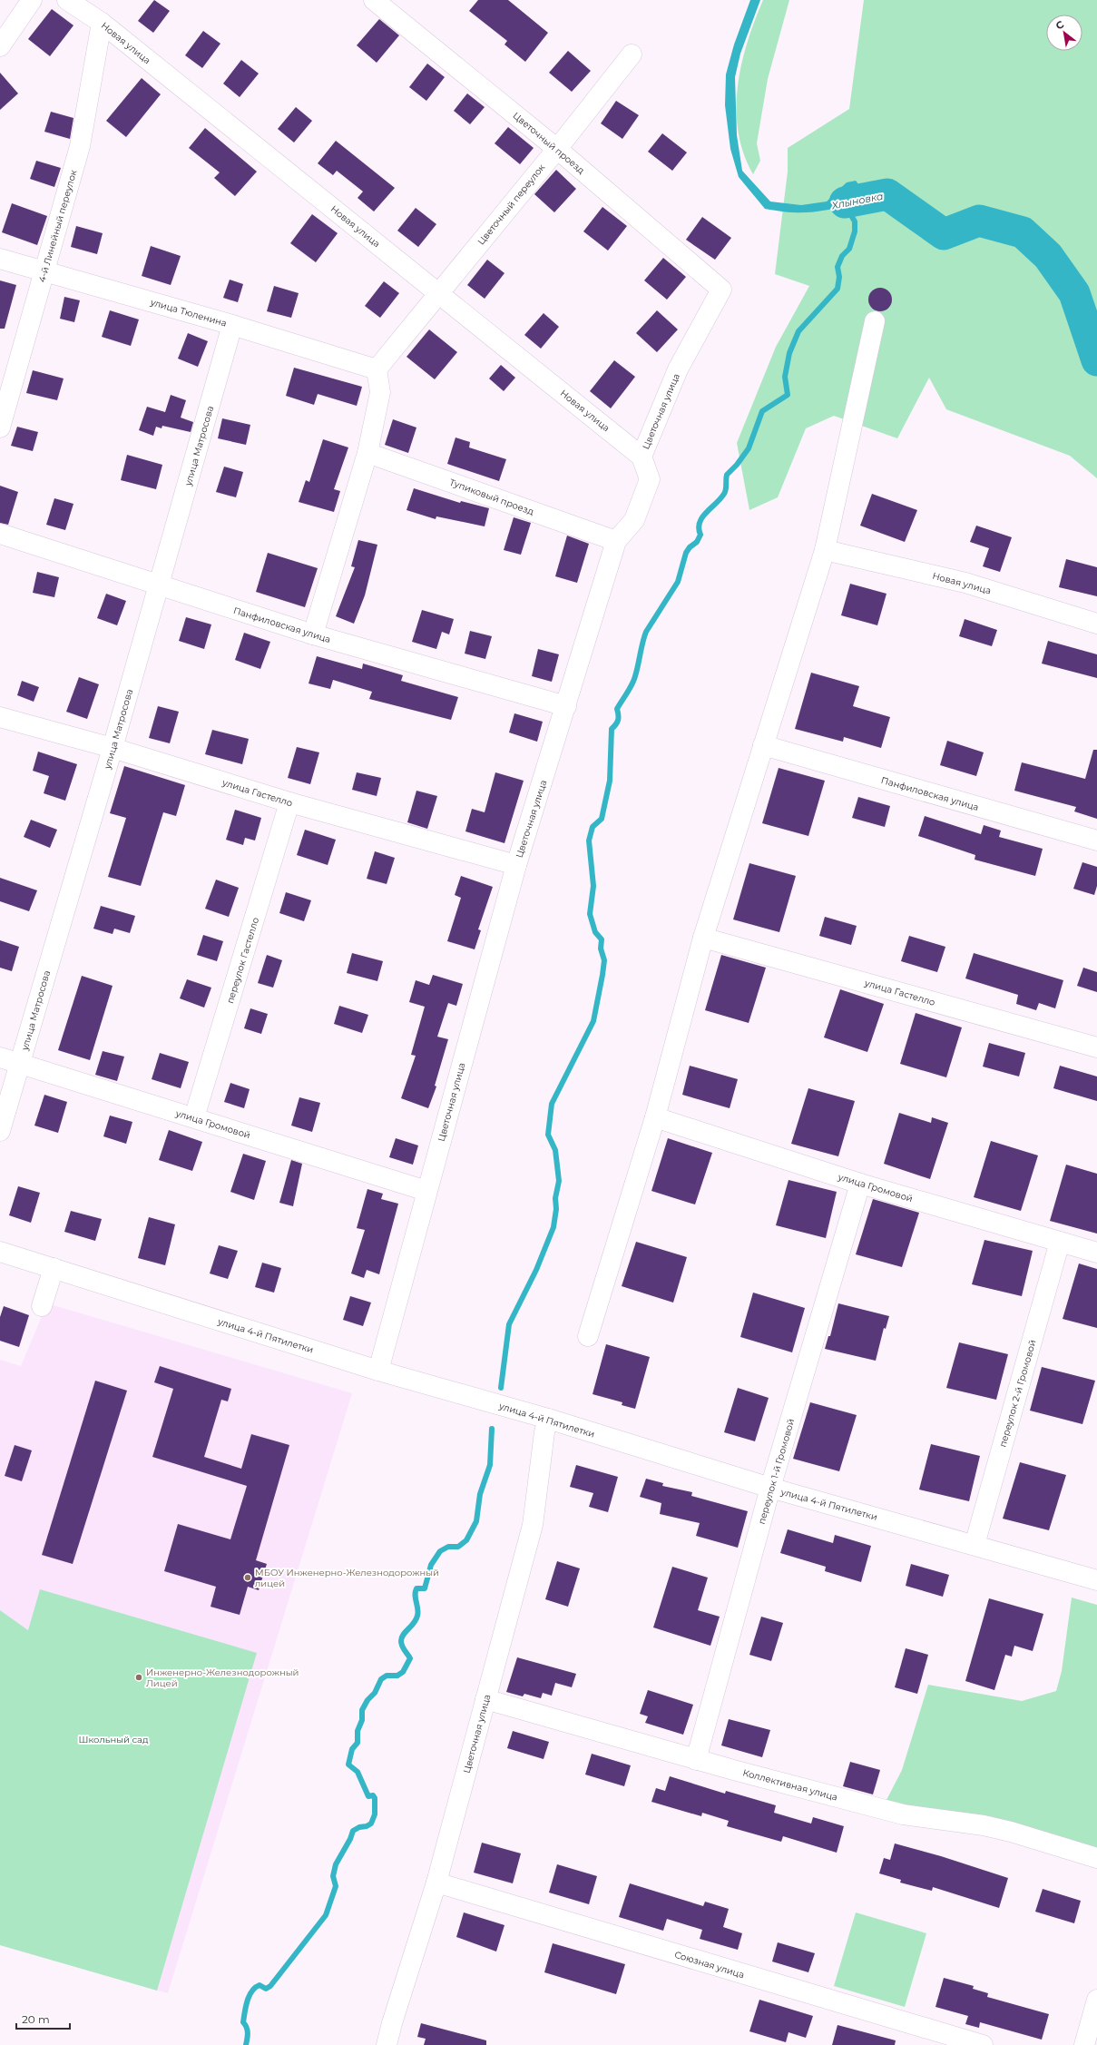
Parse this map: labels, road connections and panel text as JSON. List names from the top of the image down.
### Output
{
  "streets": {
    "street": [
      "Новая улица",
      "Цветочный проезд",
      "Цветочный переулок",
      "4-й Линейный переулок",
      "улица Тюленина",
      "Цветочная улица",
      "улица Матросова",
      "Тупиковый проезд",
      "Панфиловская улица",
      "улица Гастелло",
      "переулок Гастелло",
      "улица Громовой",
      "улица 4-й Пятилетки",
      "переулок 2-й Громовой",
      "переулок 1-й Громовой",
      "Коллективная улица",
      "Союзная улица"
    ]
  },
  "crossings": [
    ["Новая улица", "Цветочный переулок"],
    ["Новая улица", "4-й Линейный переулок"],
    ["Новая улица", "Цветочная улица"],
    ["Цветочный проезд", "Цветочный переулок"],
    ["Цветочный проезд", "Цветочная улица"],
    ["Цветочный переулок", "улица Тюленина"],
    ["4-й Линейный переулок", "улица Тюленина"],
    ["улица Тюленина", "улица Матросова"],
    ["Цветочная улица", "Тупиковый проезд"],
    ["Цветочная улица", "Панфиловская улица"],
    ["Цветочная улица", "улица Гастелло"],
    ["Цветочная улица", "улица Громовой"],
    ["Цветочная улица", "улица 4-й Пятилетки"],
    ["Цветочная улица", "Коллективная улица"],
    ["Цветочная улица", "Союзная улица"],
    ["улица Матросова", "Панфиловская улица"],
    ["улица Матросова", "улица Гастелло"],
    ["улица Матросова", "улица Громовой"],
    ["улица Гастелло", "переулок Гастелло"],
    ["переулок Гастелло", "улица Громовой"],
    ["улица Громовой", "переулок 2-й Громовой"],
    ["улица Громовой", "переулок 1-й Громовой"],
    ["улица 4-й Пятилетки", "переулок 2-й Громовой"],
    ["улица 4-й Пятилетки", "переулок 1-й Громовой"],
    ["переулок 1-й Громовой", "Коллективная улица"]
  ],
  "water": ["Хлыновка"],
  "parks": ["Школьный сад"],
  "places": ["МБОУ Инженерно-Железнодорожный лицей", "Инженерно-Железнодорожный Лицей"],
  "scale_bar": "20 m",
  "north": "top left"
}
